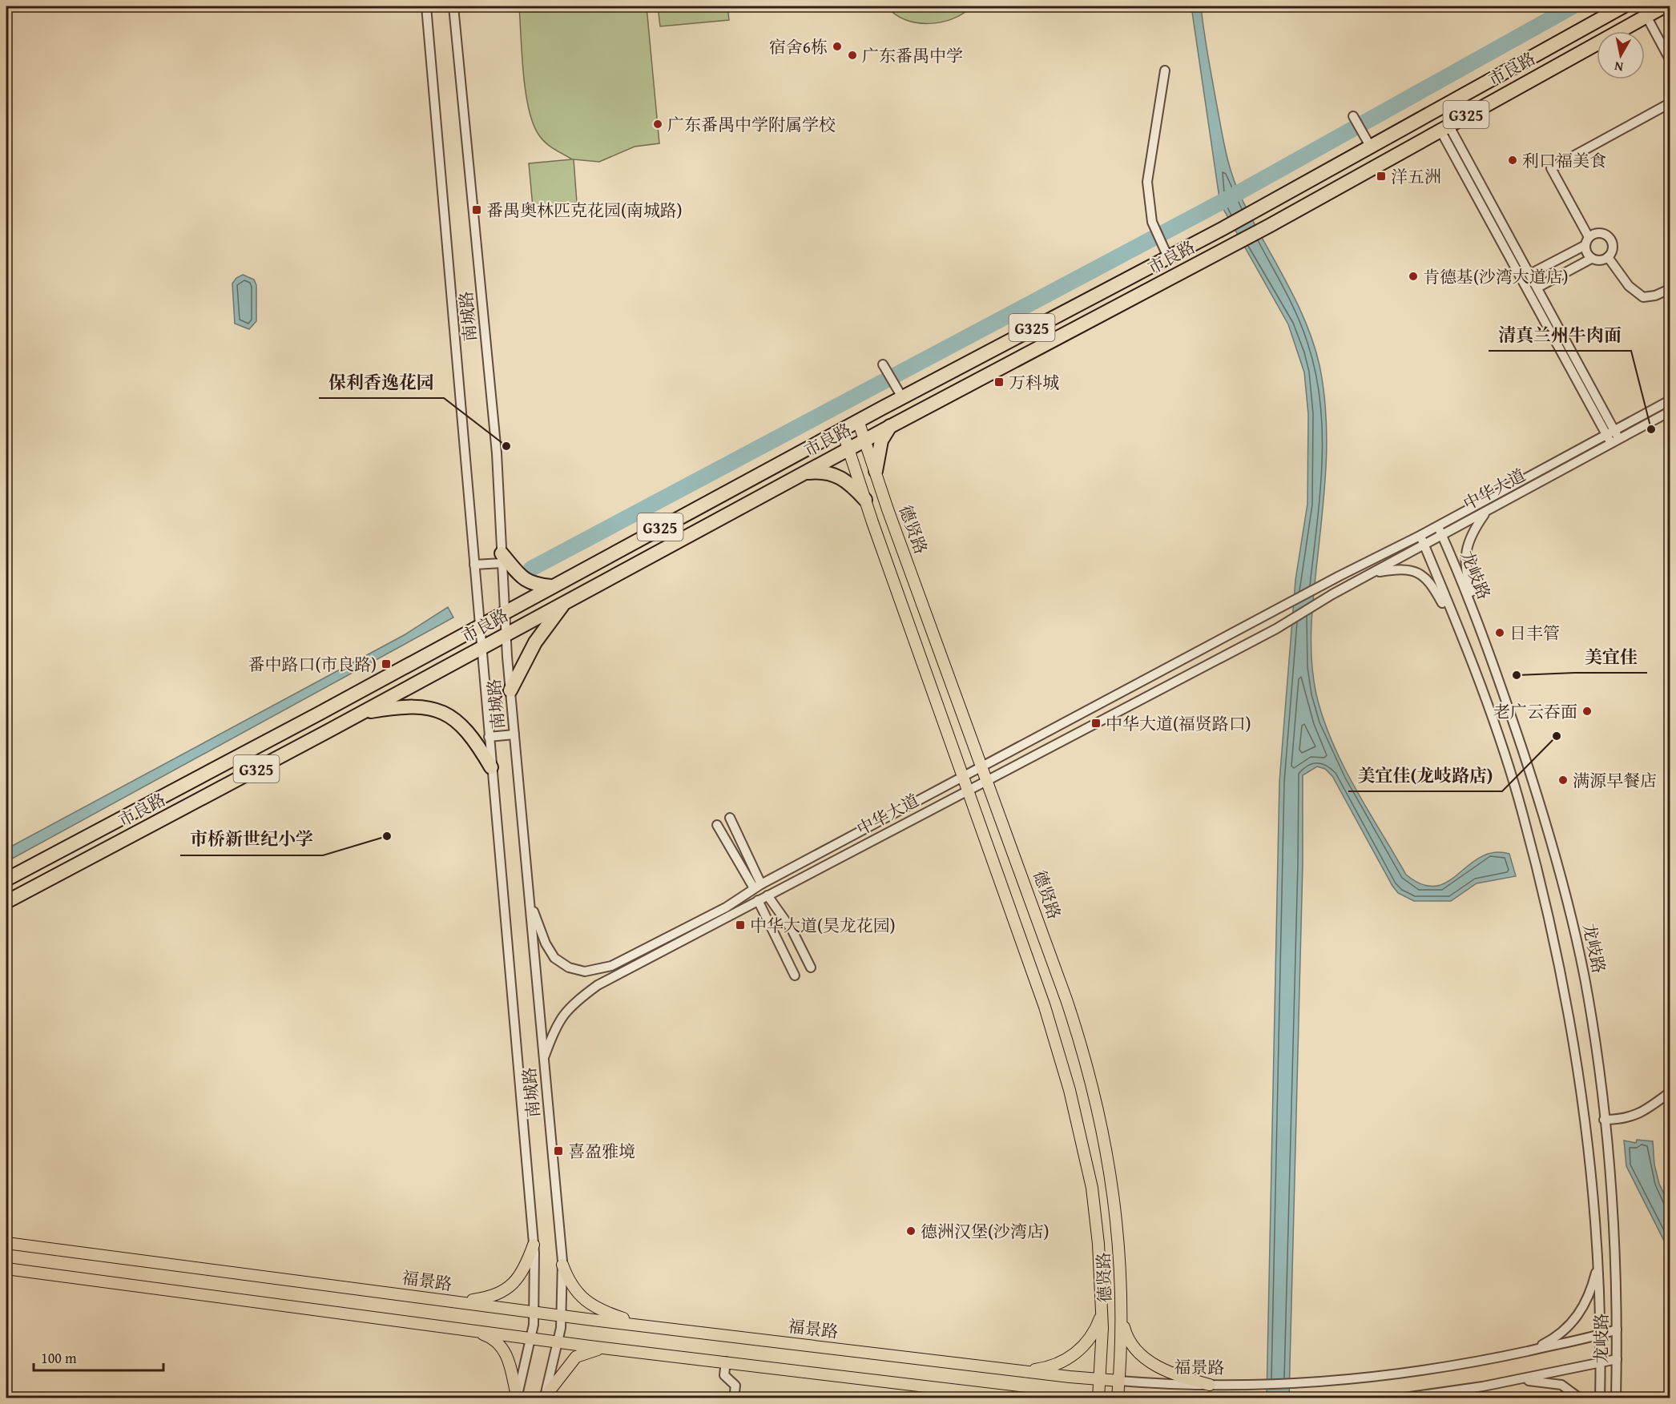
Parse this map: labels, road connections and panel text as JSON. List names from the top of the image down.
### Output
{
  "streets": {
    "highway": ["市良路", "G325"],
    "main road": ["德贤路", "福景路"],
    "street": ["南城路", "中华大道", "龙岐路"]
  },
  "crossings": [
    ["市良路", "南城路"],
    ["市良路", "德贤路"],
    ["南城路", "中华大道"],
    ["南城路", "福景路"],
    ["中华大道", "德贤路"],
    ["中华大道", "龙岐路"],
    ["德贤路", "福景路"],
    ["龙岐路", "福景路"]
  ],
  "places": {
    "other": [
      "宿舍6栋",
      "广东番禺中学",
      "广东番禺中学附属学校",
      "利口福美食",
      "肯德基(沙湾大道店)",
      "清真兰州牛肉面",
      "保利香逸花园",
      "日丰管",
      "美宜佳",
      "老广云吞面",
      "美宜佳(龙岐路店)",
      "满源早餐店",
      "市桥新世纪小学",
      "德洲汉堡(沙湾店)"
    ],
    "transit": [
      "洋五洲",
      "番禺奥林匹克花园(南城路)",
      "万科城",
      "番中路口(市良路)",
      "中华大道(福贤路口)",
      "中华大道(昊龙花园)",
      "喜盈雅境"
    ]
  },
  "scale_bar": "100 m",
  "north": "bottom"
}
